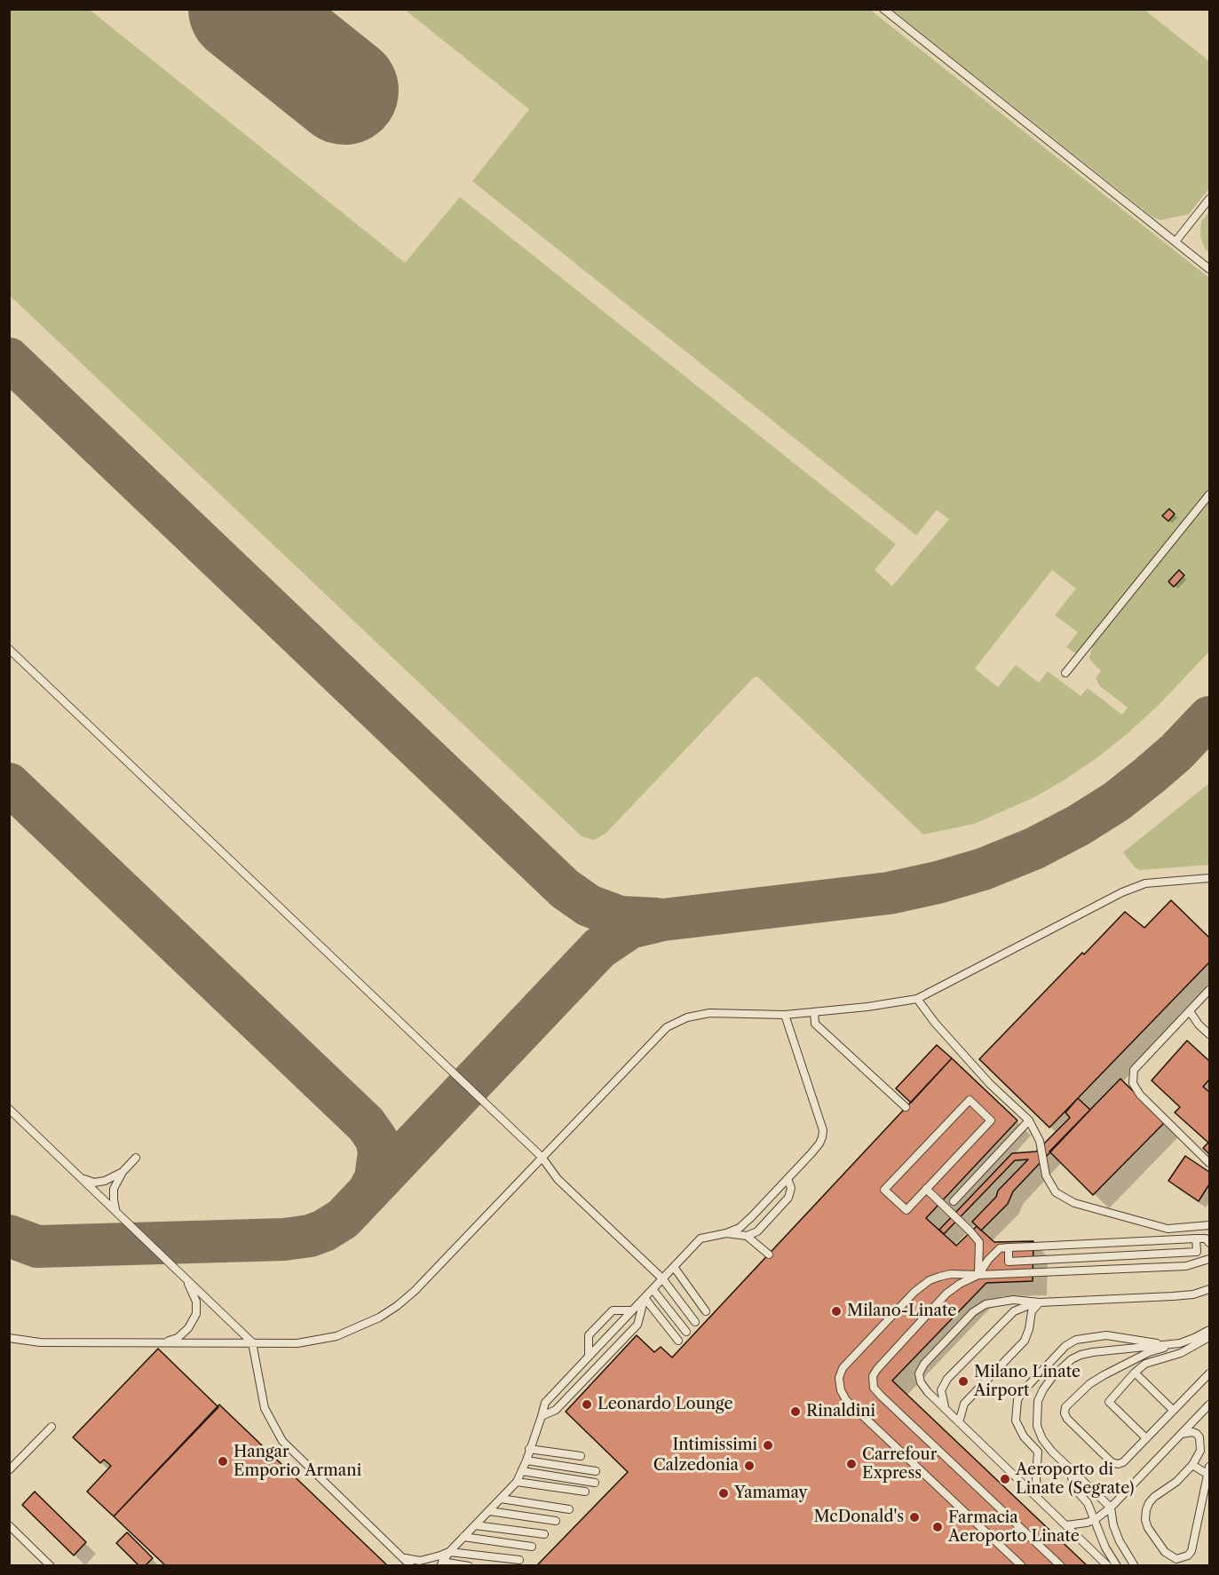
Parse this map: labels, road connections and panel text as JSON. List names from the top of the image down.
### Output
{
  "places": [
    "Milano-Linate",
    "Milano Linate Airport",
    "Leonardo Lounge",
    "Rinaldini",
    "Intimissimi",
    "Hangar Emporio Armani",
    "Carrefour Express",
    "Calzedonia",
    "Aeroporto di Linate (Segrate)",
    "Yamamay",
    "McDonald's",
    "Farmacia Aeroporto Linate"
  ]
}
